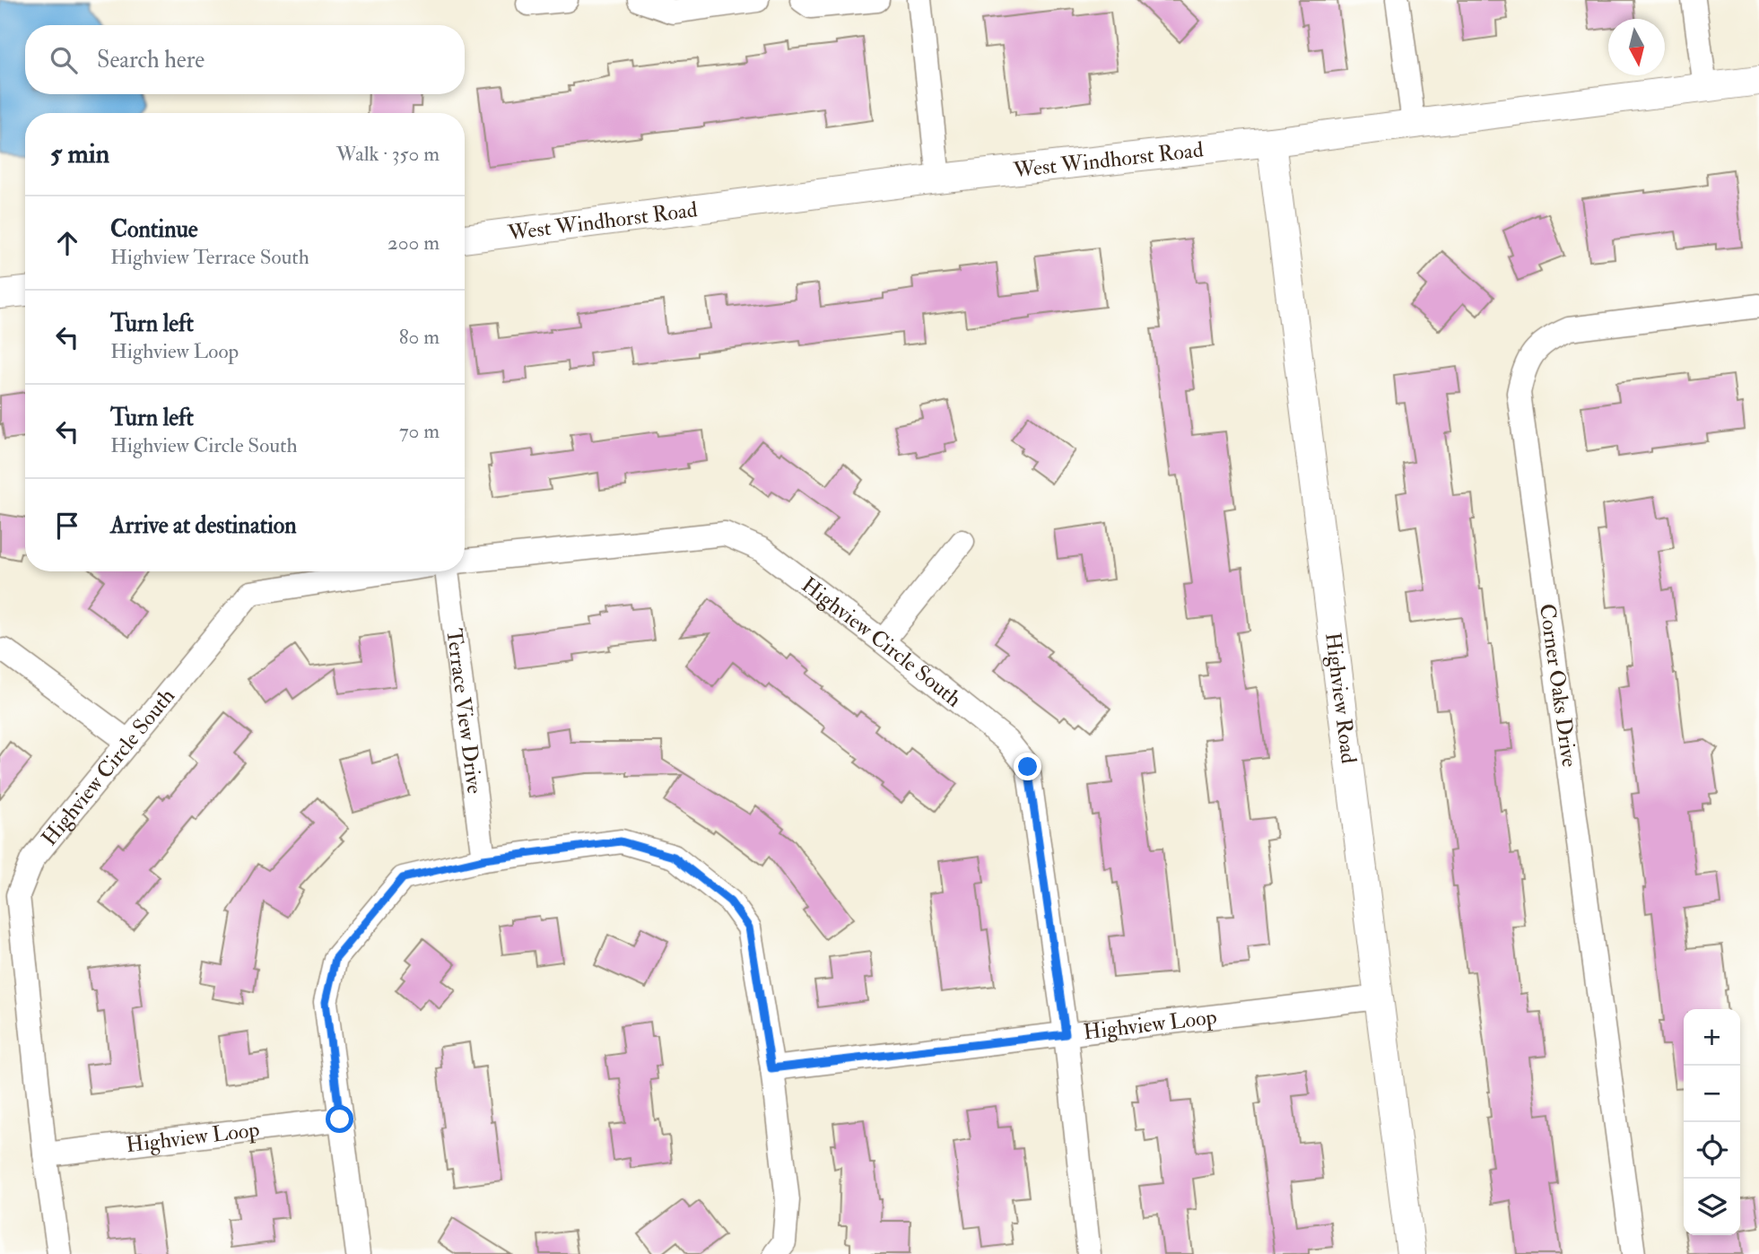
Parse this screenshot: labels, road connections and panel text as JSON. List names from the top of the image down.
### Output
{
  "streets": {
    "street": [
      "West Windhorst Road",
      "Highview Circle South",
      "Corner Oaks Drive",
      "Highview Road",
      "Terrace View Drive",
      "Highview Loop"
    ]
  },
  "crossings": [
    ["West Windhorst Road", "Highview Road"],
    ["Highview Circle South", "Highview Loop"],
    ["Highview Road", "Highview Loop"]
  ],
  "north": "bottom",
  "page": {
    "search": "Search here",
    "heading": ["5 min", "Walk · 350 m"],
    "list": [
      ["Continue", "Highview Terrace South", "200 m"],
      ["Turn left", "Highview Loop", "80 m"],
      ["Turn left", "Highview Circle South", "70 m"],
      "Arrive at destination"
    ],
    "map_buttons": ["+", "−"]
  }
}
